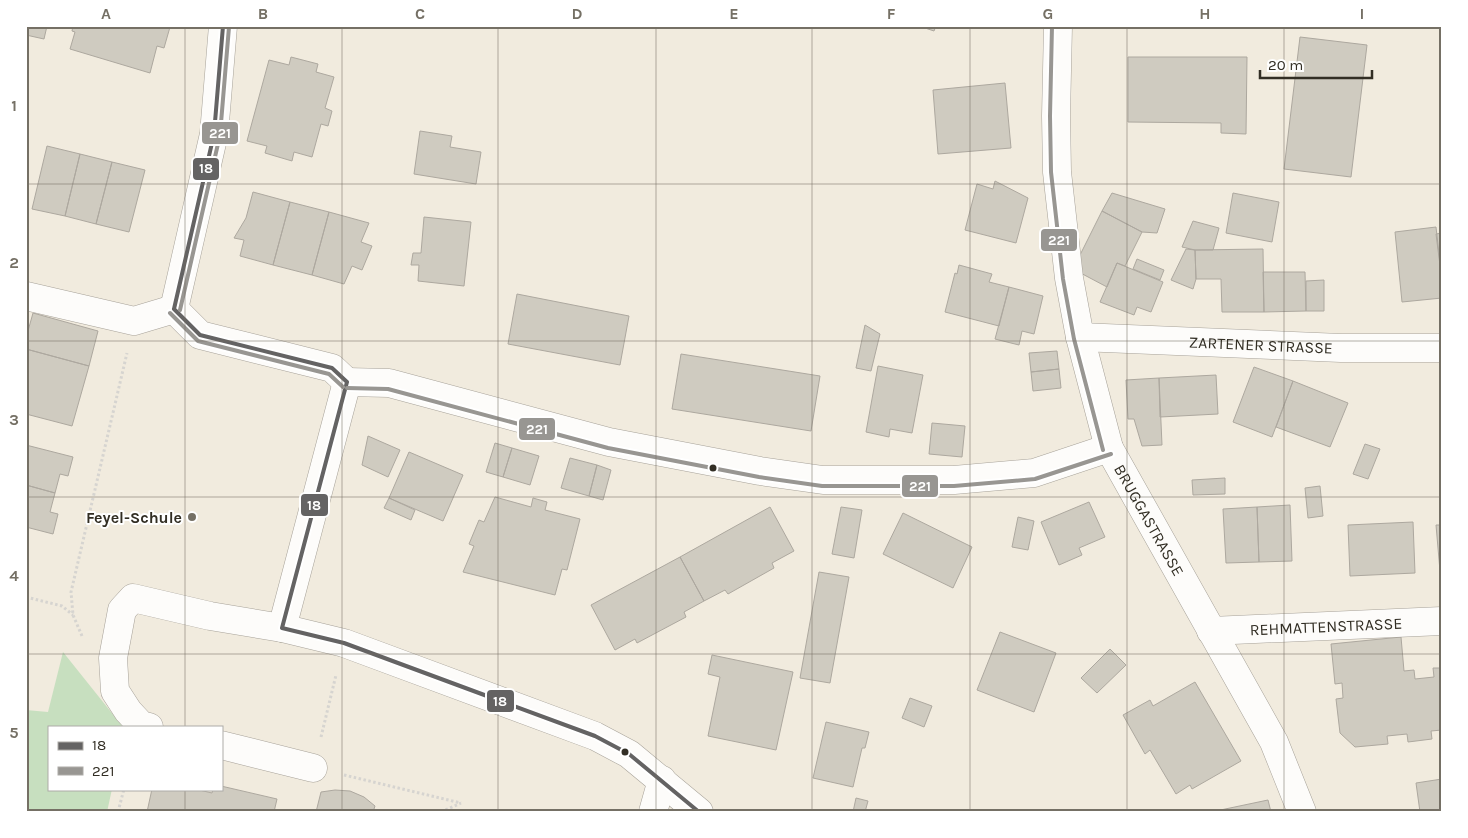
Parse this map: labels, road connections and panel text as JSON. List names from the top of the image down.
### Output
{
  "streets": {
    "street": ["ZARTENER STRASSE", "BRUGGASTRASSE", "REHMATTENSTRASSE"]
  },
  "crossings": [
    ["ZARTENER STRASSE", "BRUGGASTRASSE"],
    ["BRUGGASTRASSE", "REHMATTENSTRASSE"]
  ],
  "places": ["Feyel-Schule"],
  "lines": ["transit line 18", "transit line 221"],
  "legend": ["18", "221"],
  "scale_bar": "20 m",
  "grid": {
    "columns": [
      "A",
      "B",
      "C",
      "D",
      "E",
      "F",
      "G",
      "H",
      "I"
    ],
    "rows": [
      "1",
      "2",
      "3",
      "4",
      "5"
    ]
  }
}
